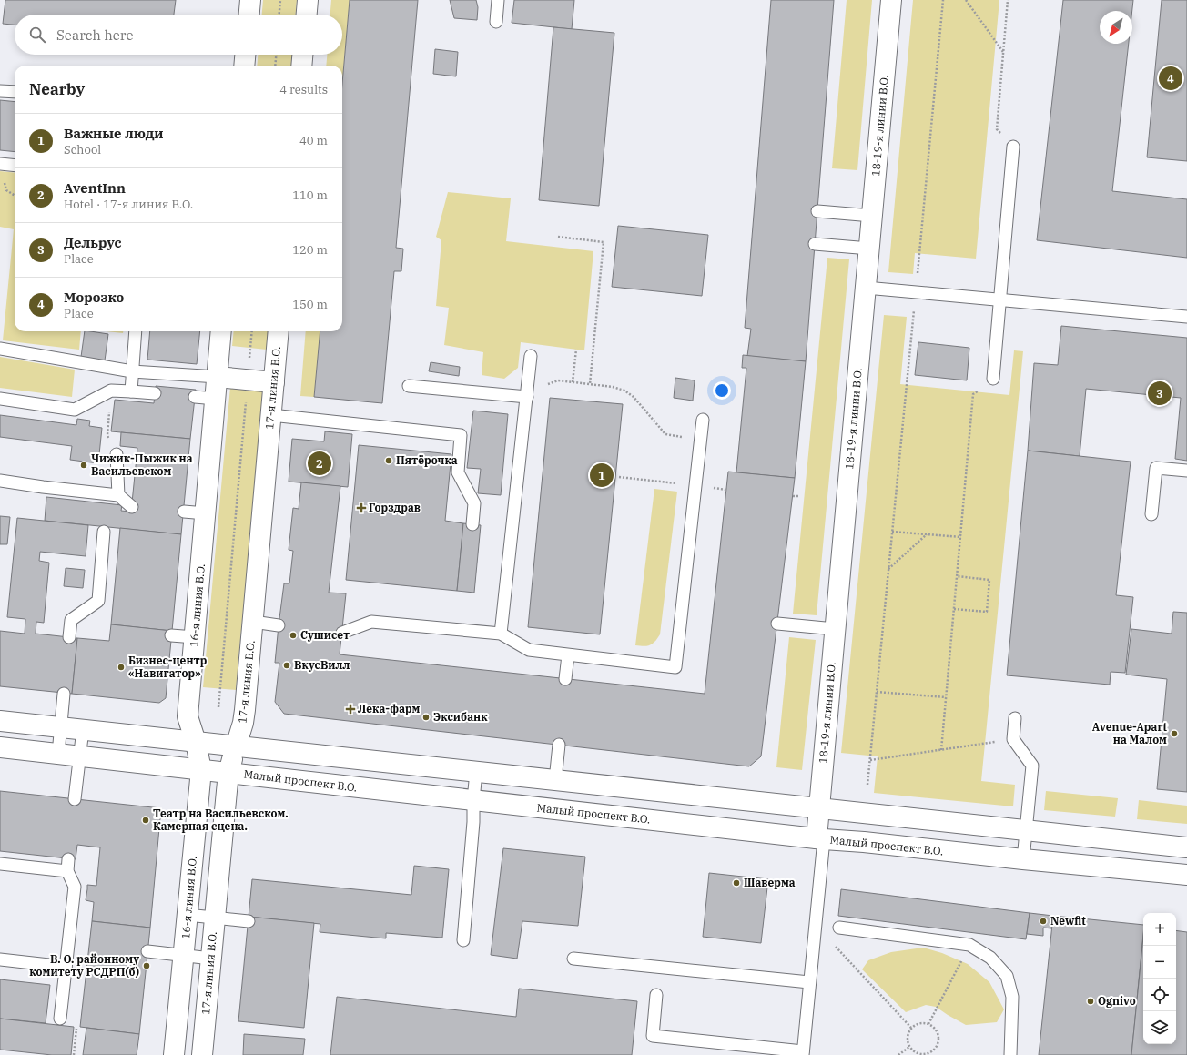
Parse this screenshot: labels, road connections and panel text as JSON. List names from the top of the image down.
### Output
{
  "streets": {
    "main road": [
      "18-19-я линии В.О.",
      "17-я линия В.О.",
      "16-я линия В.О.",
      "Малый проспект В.О."
    ]
  },
  "crossings": [
    ["18-19-я линии В.О.", "Малый проспект В.О."],
    ["17-я линия В.О.", "Малый проспект В.О."],
    ["16-я линия В.О.", "Малый проспект В.О."]
  ],
  "places": {
    "other": [
      "Пятёрочка",
      "Чижик-Пыжик на Васильевском",
      "Сушисет",
      "ВкусВилл",
      "Бизнес-центр «Навигатор»",
      "Эксибанк",
      "Аvenue-Apart на Малом",
      "Театр на Васильевском. Камерная сцена.",
      "Шаверма",
      "Newfit",
      "В. О. районному комитету РСДРП(б)",
      "Ognivo"
    ],
    "health": ["Горздрав", "Лека-фарм"]
  },
  "north": "bottom left",
  "page": {
    "search": "Search here",
    "pins": [
      "4",
      "3",
      "2",
      "1"
    ],
    "heading": ["Nearby", "4 results"],
    "list": [
      {
        "mark": "1",
        "name": "Важные люди",
        "note": "School",
        "value": "40 m"
      },
      {
        "mark": "2",
        "name": "AventInn",
        "note": "Hotel · 17-я линия В.О.",
        "value": "110 m"
      },
      {
        "mark": "3",
        "name": "Дельрус",
        "note": "Place",
        "value": "120 m"
      },
      {
        "mark": "4",
        "name": "Морозко",
        "note": "Place",
        "value": "150 m"
      }
    ],
    "map_buttons": ["+", "−"]
  }
}
